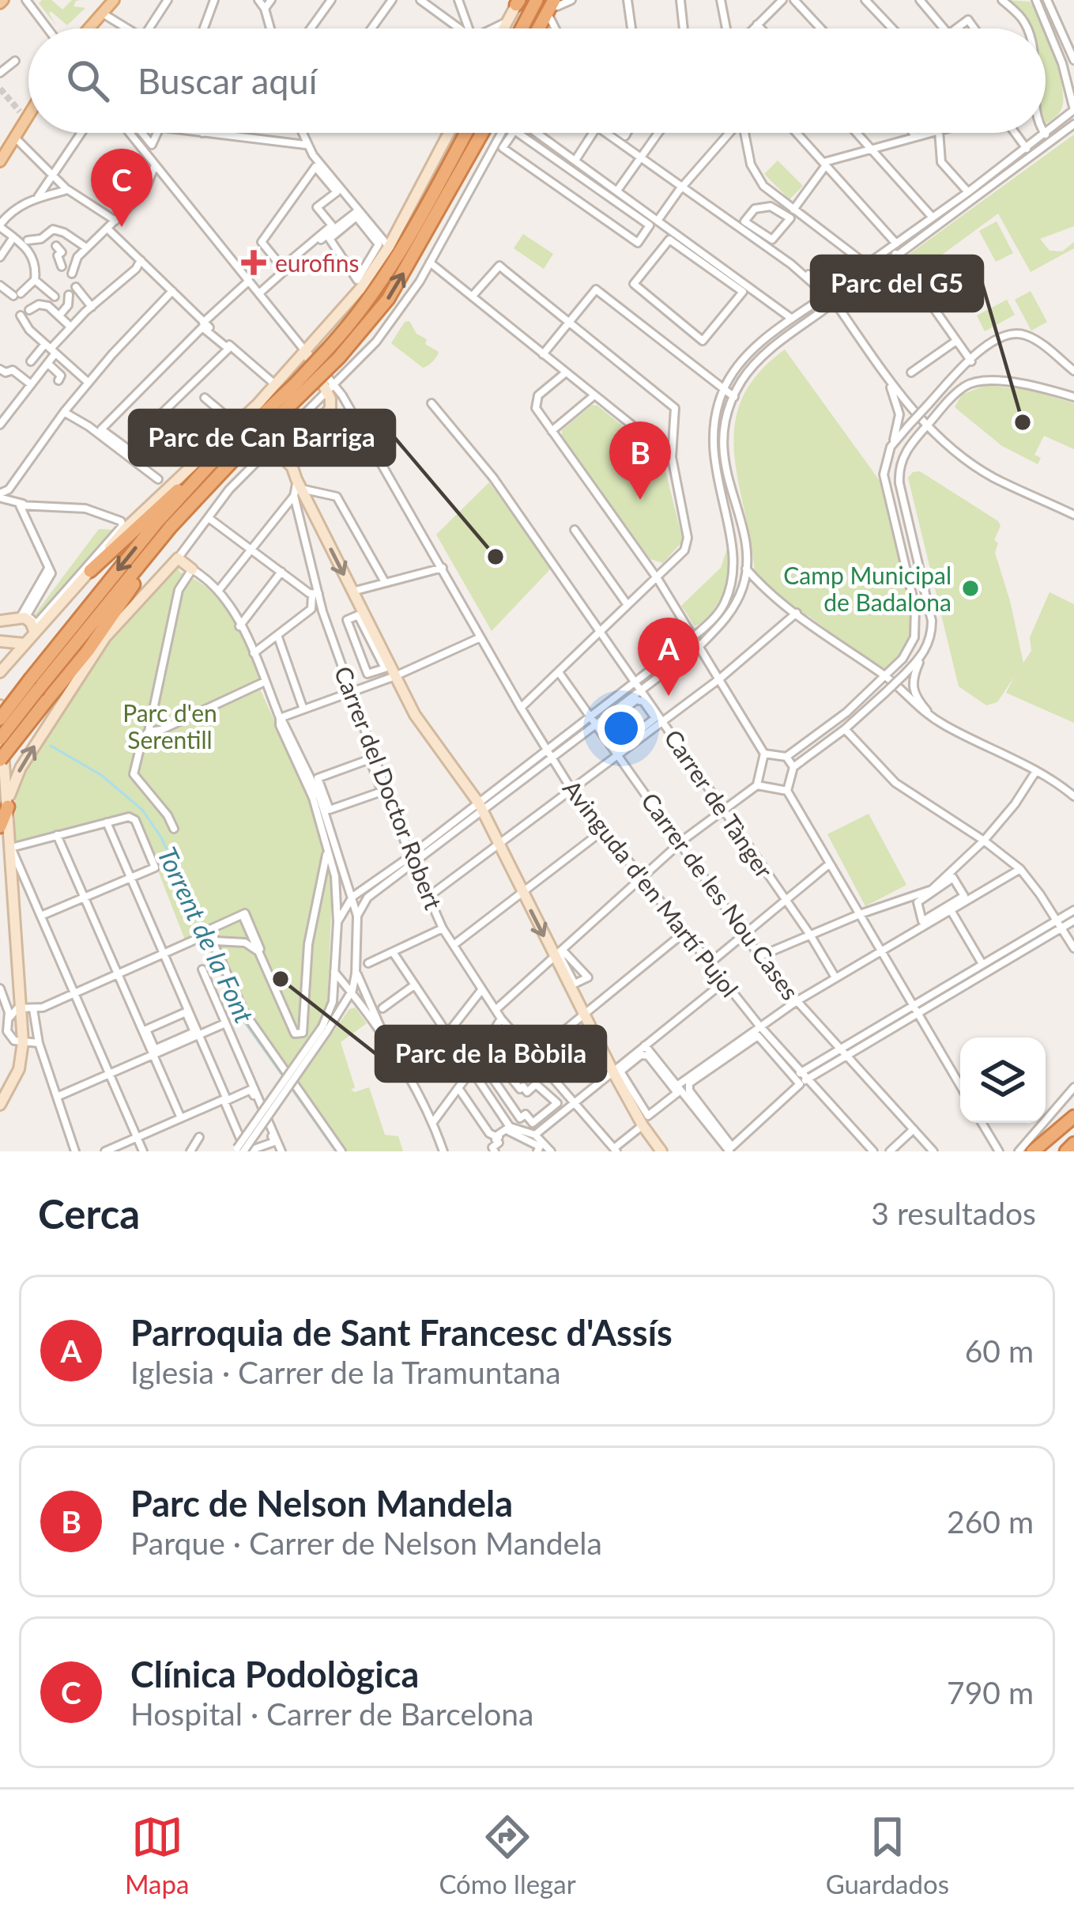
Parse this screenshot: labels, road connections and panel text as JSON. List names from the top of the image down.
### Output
{
  "streets": {
    "street": [
      "Carrer del Doctor Robert",
      "Carrer de Tànger",
      "Avinguda d'en Martí Pujol",
      "Carrer de les Nou Cases"
    ]
  },
  "water": ["Torrent de la Font"],
  "parks": ["Parc d'en Serentill"],
  "places": {
    "health": ["eurofins"],
    "other": [
      "Parc del G5",
      "Parc de Can Barriga",
      "Camp Municipal de Badalona",
      "Parc de la Bòbila"
    ]
  },
  "page": {
    "search": "Buscar aquí",
    "pins": ["C", "B", "A"],
    "heading": ["Cerca", "3 resultados"],
    "list": [
      {
        "mark": "A",
        "name": "Parroquia de Sant Francesc d'Assís",
        "note": "Iglesia · Carrer de la Tramuntana",
        "value": "60 m"
      },
      {
        "mark": "B",
        "name": "Parc de Nelson Mandela",
        "note": "Parque · Carrer de Nelson Mandela",
        "value": "260 m"
      },
      {
        "mark": "C",
        "name": "Clínica Podològica",
        "note": "Hospital · Carrer de Barcelona",
        "value": "790 m"
      }
    ],
    "nav": ["Mapa", "Cómo llegar", "Guardados"]
  }
}
